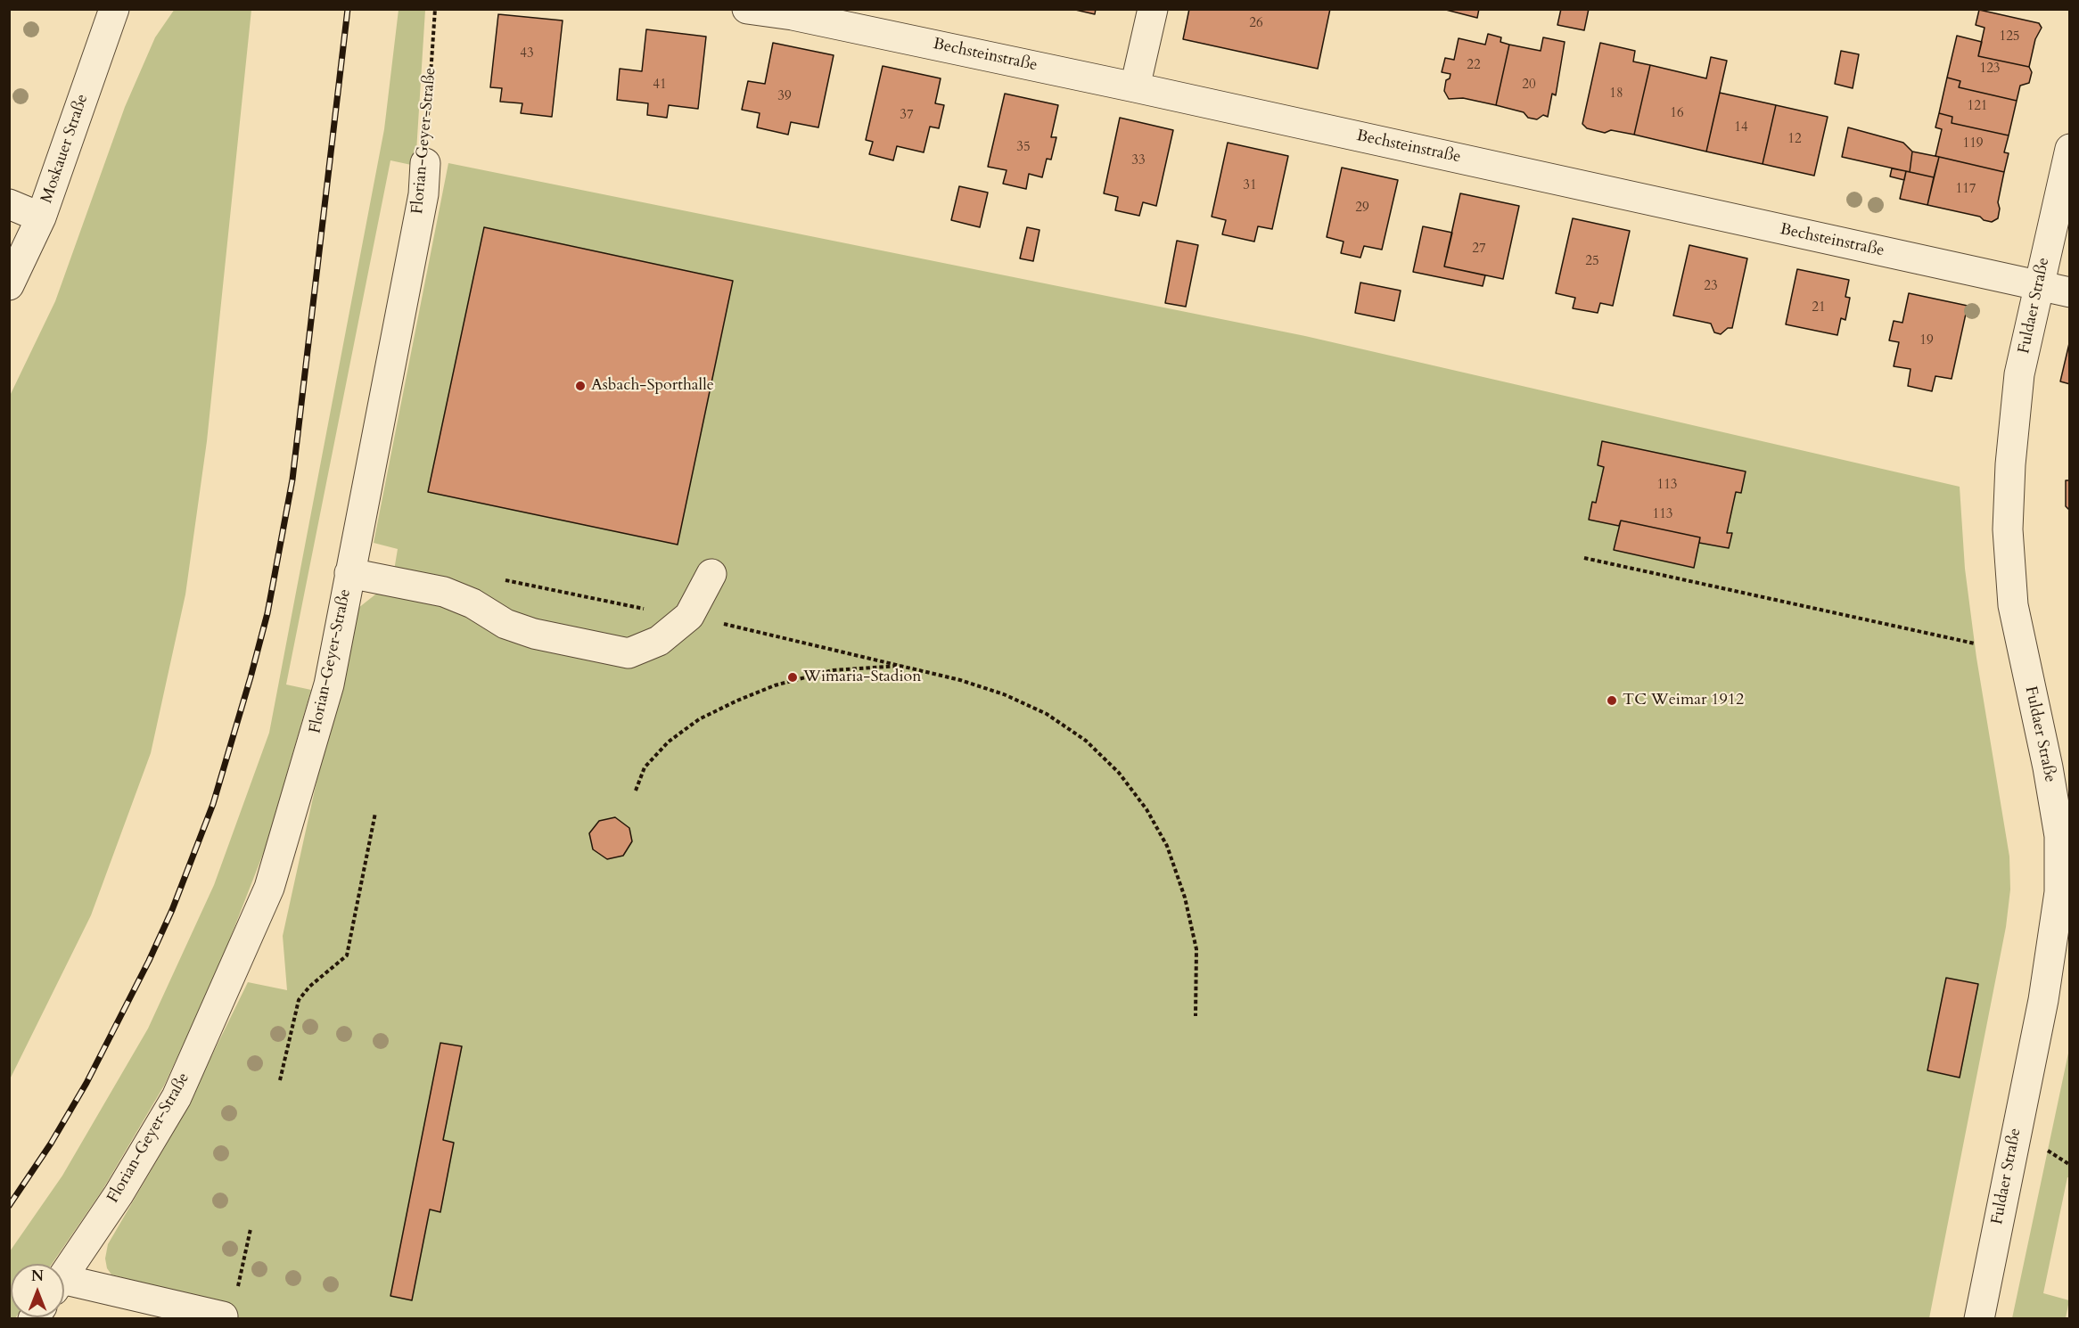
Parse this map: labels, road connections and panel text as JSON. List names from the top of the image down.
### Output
{
  "streets": {
    "street": [
      "Bechsteinstraße",
      "Florian-Geyer-Straße",
      "Moskauer Straße",
      "Fuldaer Straße"
    ]
  },
  "crossings": [
    ["Bechsteinstraße", "Fuldaer Straße"]
  ],
  "places": ["Asbach-Sporthalle", "Wimaria-Stadion", "TC Weimar 1912"],
  "house_numbers": [
    "26",
    "125",
    "43",
    "22",
    "123",
    "41",
    "20",
    "18",
    "39",
    "121",
    "16",
    "37",
    "14",
    "12",
    "119",
    "35",
    "33",
    "31",
    "117",
    "29",
    "27",
    "25",
    "23",
    "21",
    "19",
    "113",
    "113"
  ],
  "north": "top"
}
